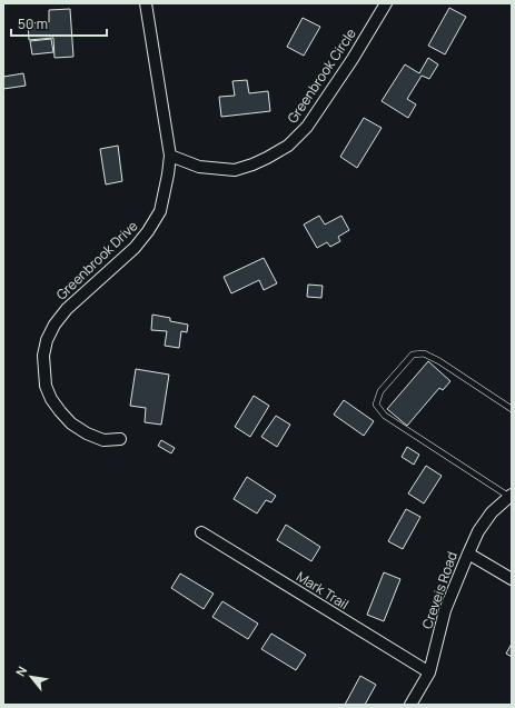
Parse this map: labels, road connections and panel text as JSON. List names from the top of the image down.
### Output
{
  "streets": {
    "street": [
      "Greenbrook Circle",
      "Greenbrook Drive",
      "Mark Trail",
      "Creveis Road"
    ]
  },
  "crossings": [
    ["Greenbrook Circle", "Greenbrook Drive"],
    ["Mark Trail", "Creveis Road"]
  ],
  "scale_bar": "50 m",
  "north": "top left"
}
